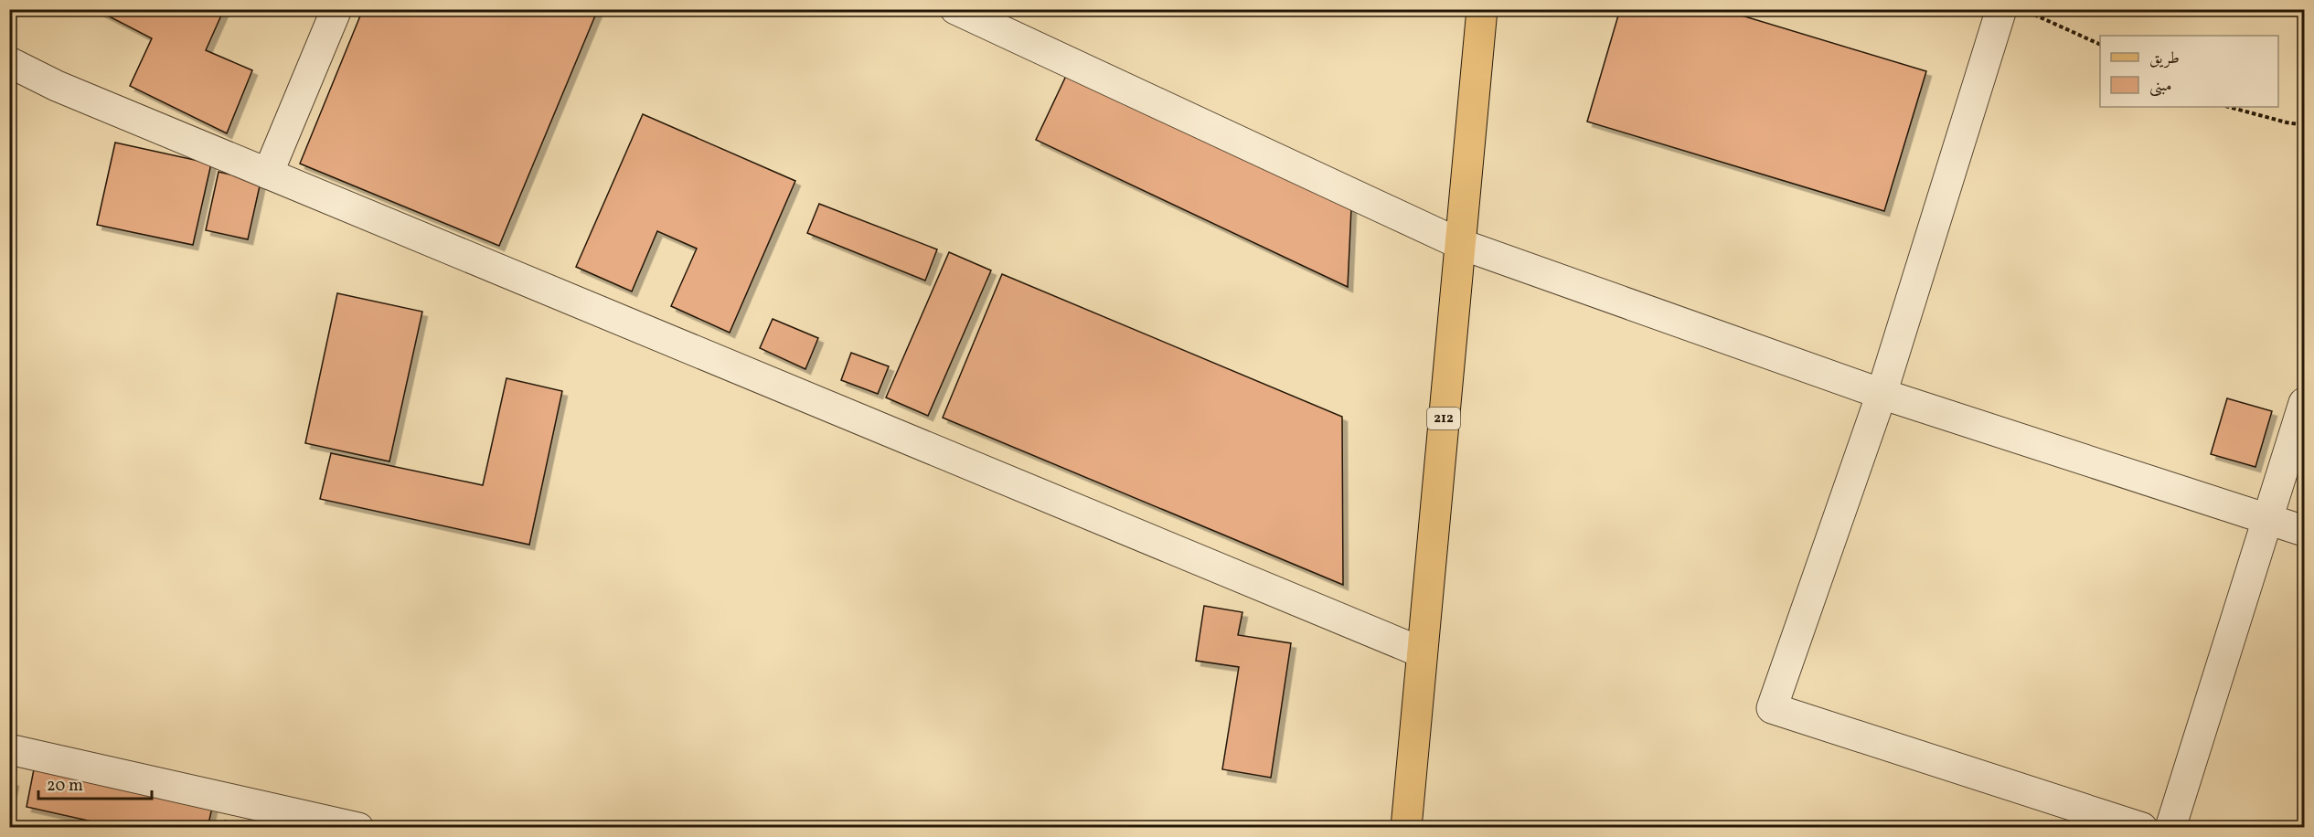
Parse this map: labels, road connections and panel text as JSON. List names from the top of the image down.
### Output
{
  "streets": {
    "main road": ["212"]
  },
  "legend": ["طريق", "مبنى"],
  "scale_bar": "20 m"
}
